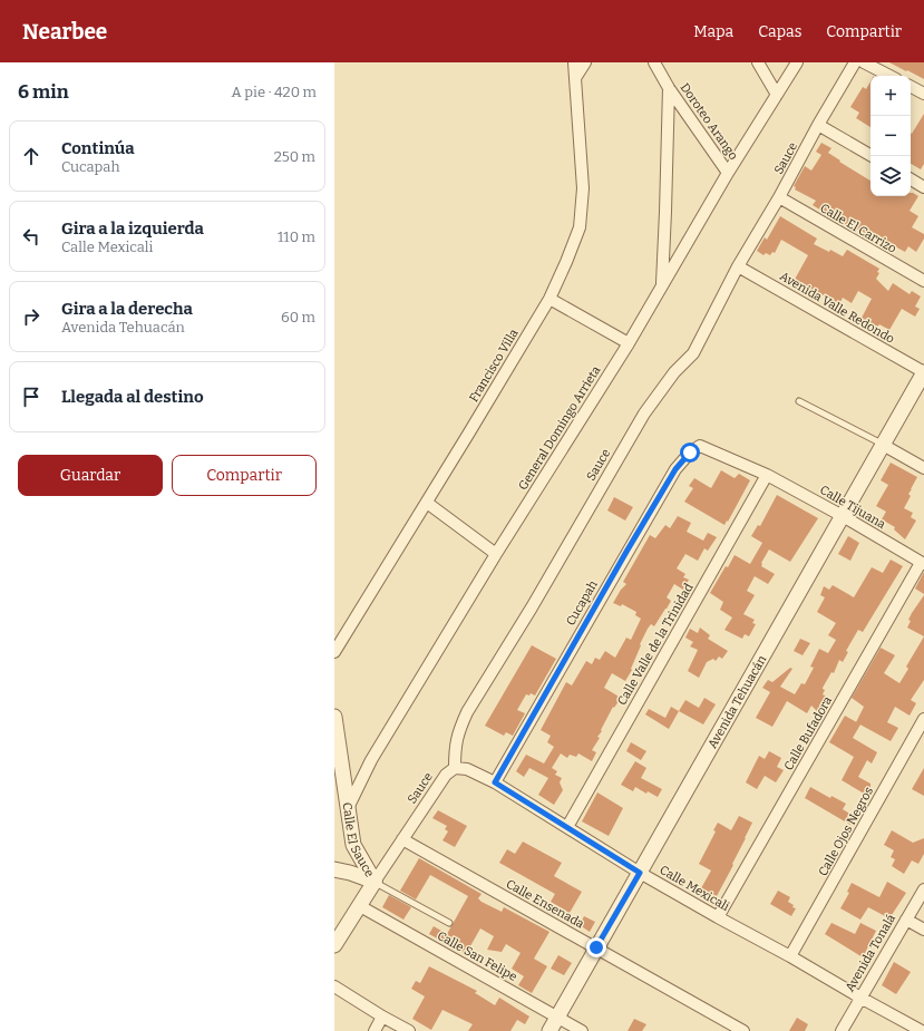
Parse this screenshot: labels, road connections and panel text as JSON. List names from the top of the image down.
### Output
{
  "streets": {
    "street": [
      "Doroteo Arango",
      "Sauce",
      "Calle El Carrizo",
      "Avenida Valle Redondo",
      "Francisco Villa",
      "General Domingo Arrieta",
      "Calle Tijuana",
      "Cucapah",
      "Calle Valle de la Trinidad",
      "Avenida Tehuacán",
      "Calle Bufadora",
      "Calle Ojos Negros",
      "Calle El Sauce",
      "Calle Mexicali",
      "Calle Ensenada",
      "Avenida Tonalá",
      "Calle San Felipe"
    ]
  },
  "crossings": [
    ["Doroteo Arango", "General Domingo Arrieta"],
    ["Sauce", "Calle El Carrizo"],
    ["Sauce", "Avenida Valle Redondo"],
    ["Sauce", "Calle El Sauce"],
    ["Sauce", "Calle Mexicali"],
    ["Sauce", "Calle Ensenada"],
    ["Avenida Valle Redondo", "Avenida Tehuacán"],
    ["General Domingo Arrieta", "Calle El Sauce"],
    ["Calle Tijuana", "Cucapah"],
    ["Calle Tijuana", "Calle Valle de la Trinidad"],
    ["Calle Tijuana", "Avenida Tehuacán"],
    ["Calle Tijuana", "Calle Bufadora"],
    ["Cucapah", "Calle Mexicali"],
    ["Calle Valle de la Trinidad", "Calle Mexicali"],
    ["Avenida Tehuacán", "Calle Mexicali"],
    ["Avenida Tehuacán", "Calle Ensenada"],
    ["Avenida Tehuacán", "Calle San Felipe"],
    ["Calle Bufadora", "Calle Mexicali"],
    ["Calle Ojos Negros", "Calle Mexicali"],
    ["Calle Mexicali", "Avenida Tonalá"]
  ],
  "page": {
    "header": "Nearbee",
    "nav": ["Mapa", "Capas", "Compartir"],
    "heading": ["6 min", "A pie · 420 m"],
    "map_buttons": ["+", "−"],
    "list": [
      ["Continúa", "Cucapah", "250 m"],
      ["Gira a la izquierda", "Calle Mexicali", "110 m"],
      ["Gira a la derecha", "Avenida Tehuacán", "60 m"],
      "Llegada al destino"
    ],
    "buttons": ["Guardar", "Compartir"]
  }
}
